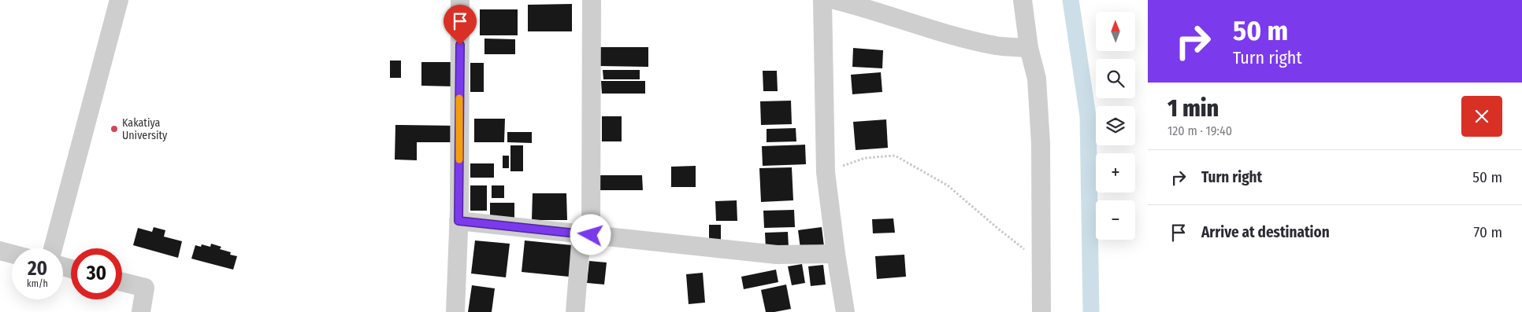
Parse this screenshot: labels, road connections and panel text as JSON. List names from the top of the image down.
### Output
{
  "places": ["Kakatiya University"],
  "north": "top",
  "page": {
    "turn": ["50 m", "Turn right"],
    "map_buttons": ["+", "−"],
    "heading": ["1 min", "120 m · 19:40"],
    "list": [
      {
        "name": "Turn right",
        "value": "50 m"
      },
      {
        "name": "Arrive at destination",
        "value": "70 m"
      }
    ],
    "speed": "20 km/h",
    "limit": "30"
  }
}
